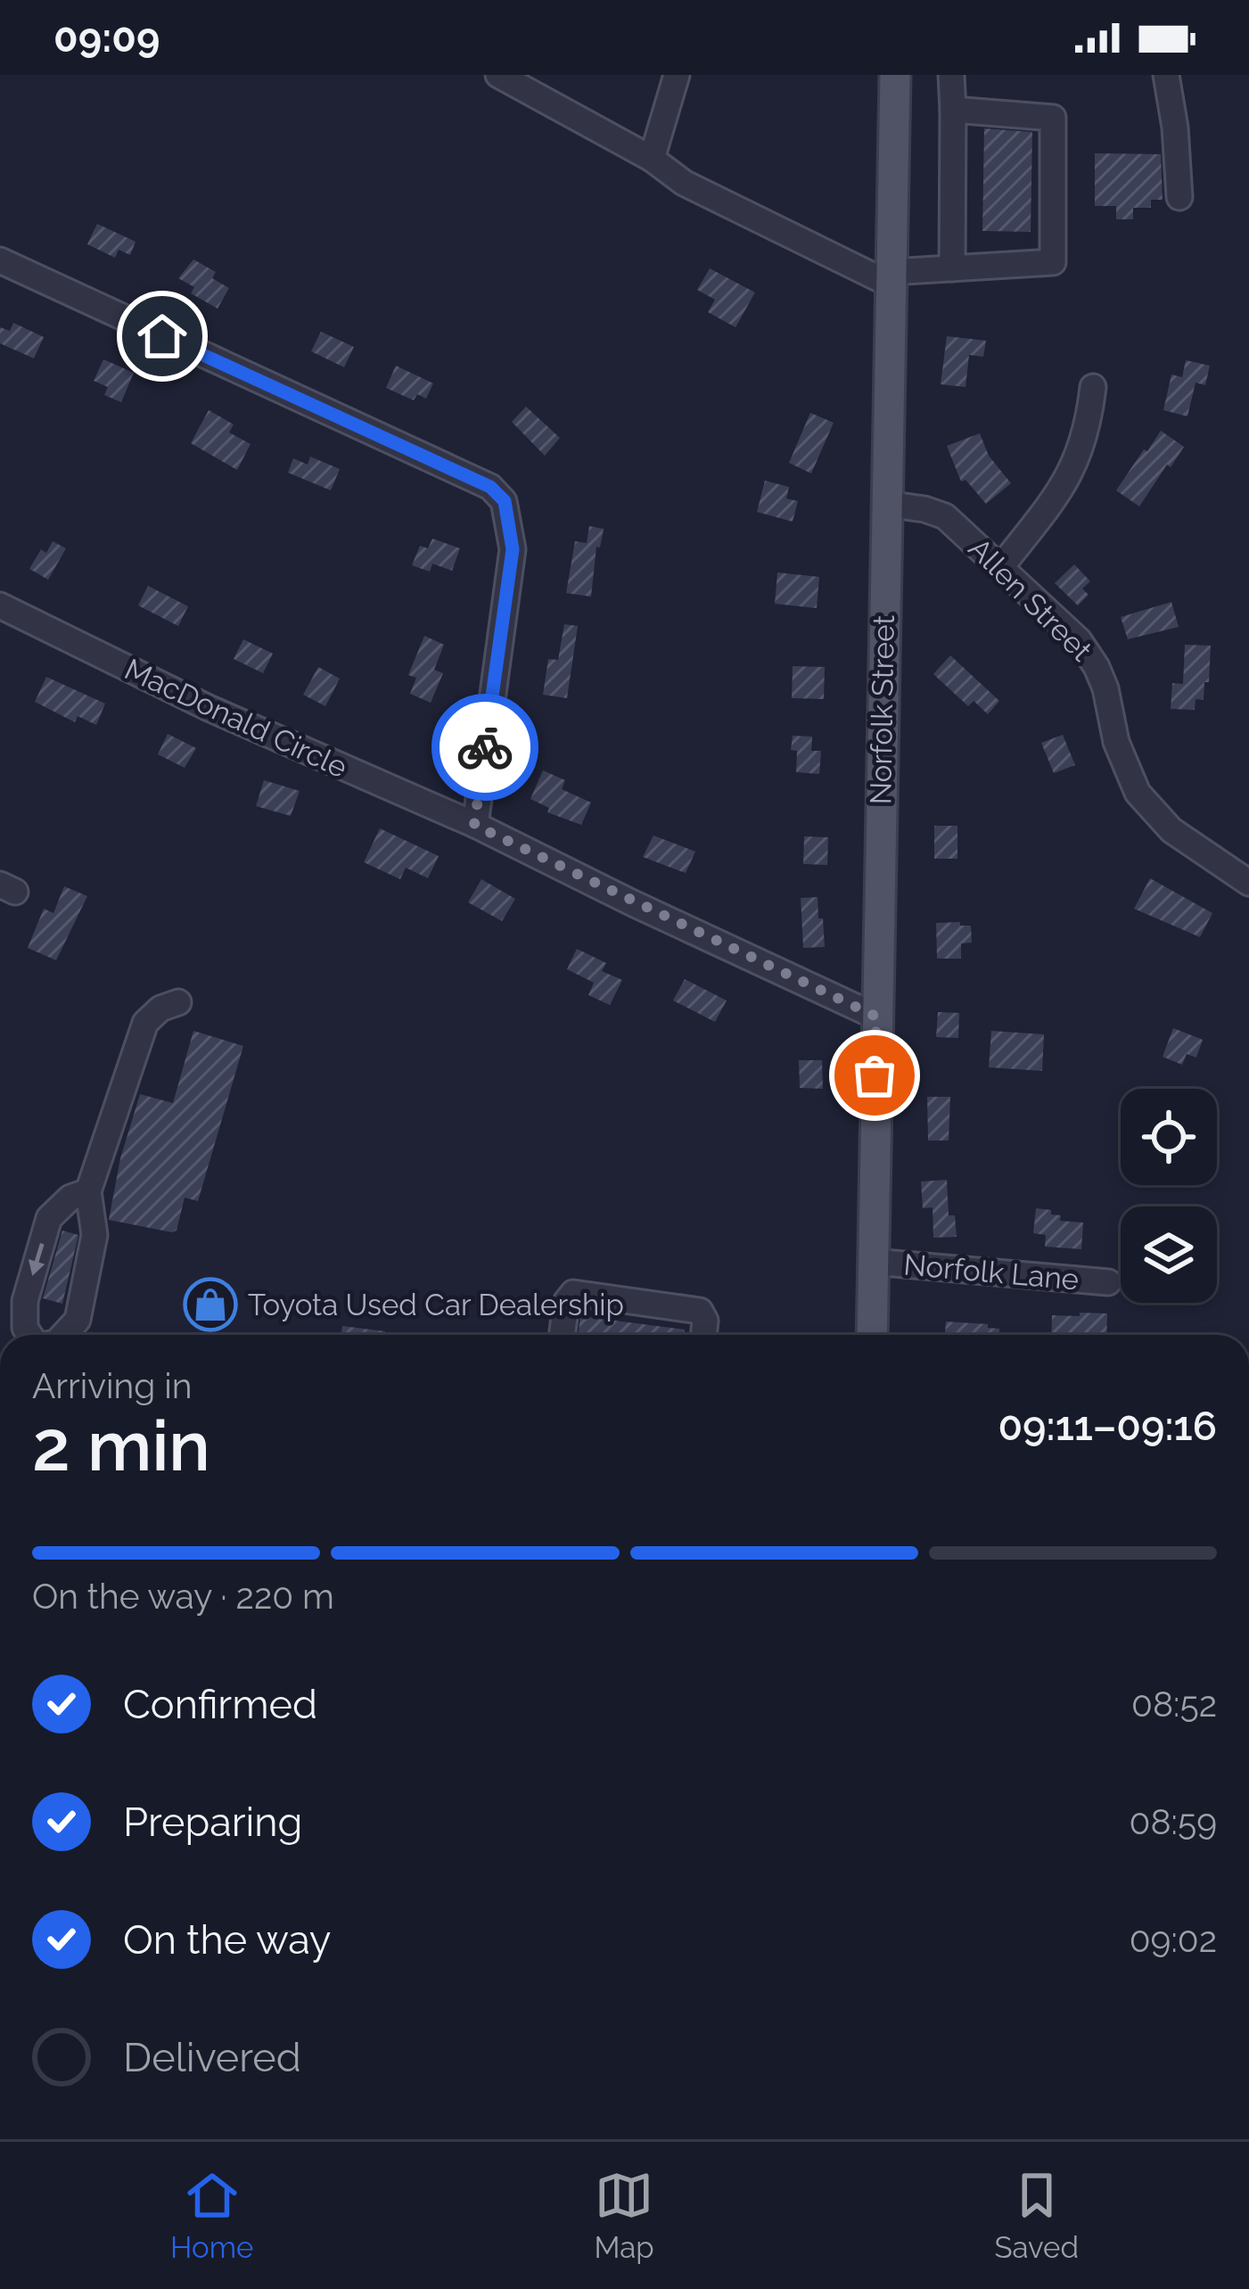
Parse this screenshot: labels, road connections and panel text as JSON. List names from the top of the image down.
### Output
{
  "streets": {
    "main road": ["Norfolk Street"],
    "street": ["Allen Street", "MacDonald Circle", "Norfolk Lane"]
  },
  "crossings": [
    ["Allen Street", "Norfolk Street"],
    ["Norfolk Street", "MacDonald Circle"],
    ["Norfolk Street", "Norfolk Lane"]
  ],
  "places": {
    "shop": ["Toyota Used Car Dealership"]
  },
  "page": {
    "status": "09:09",
    "heading": ["2 min", "Arriving in", "09:11–09:16"],
    "bar": "On the way · 220 m",
    "list": [
      ["Confirmed", "08:52"],
      ["Preparing", "08:59"],
      ["On the way", "09:02"],
      "Delivered"
    ],
    "tabs": ["Home", "Map", "Saved"]
  }
}
